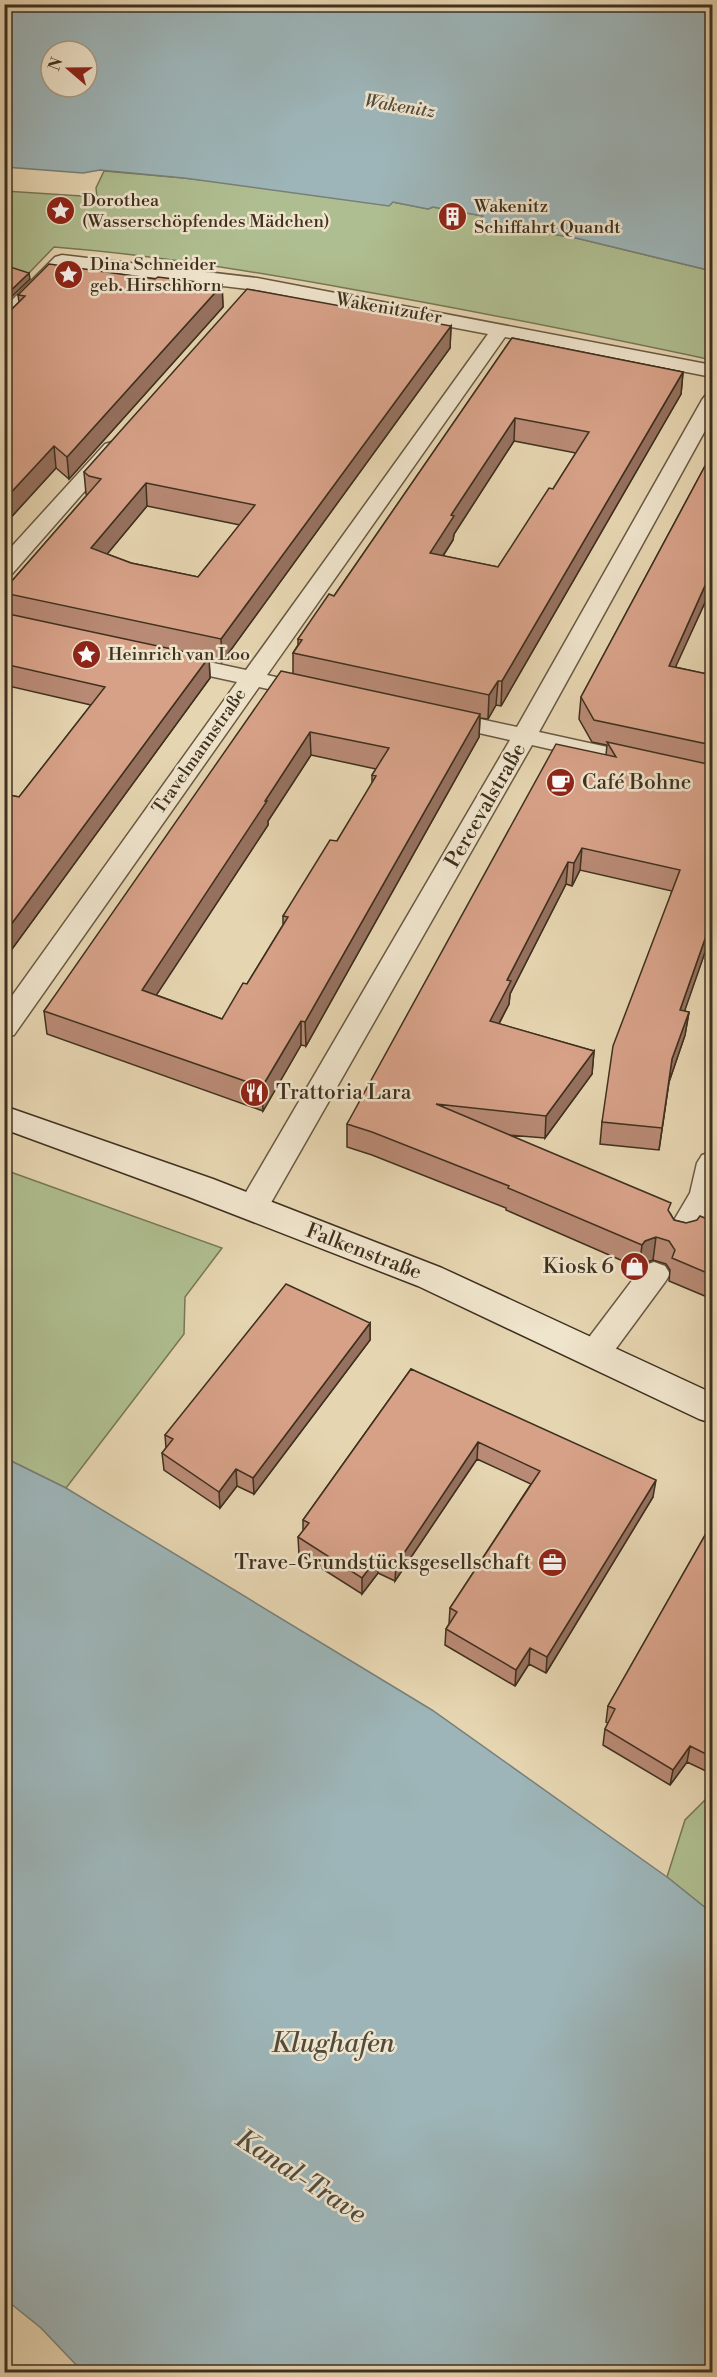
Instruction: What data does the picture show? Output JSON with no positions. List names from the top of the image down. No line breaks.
{"streets":{"main road":["Falkenstraße"],"street":["Wakenitzufer","Travelmannstraße","Percevalstraße"]},"crossings":[["Wakenitzufer","Travelmannstraße"],["Percevalstraße","Falkenstraße"]],"water":["Wakenitz","Klughafen","Kanal-Trave"],"places":{"place":["Dorothea (Wasserschöpfendes Mädchen)","Dina Schneider geb. Hirschhorn","Heinrich van Loo"],"building":["Wakenitz Schiffahrt Quandt"],"cafe":["Café Bohne"],"restaurant":["Trattoria Lara"],"shop":["Kiosk 6"],"office":["Trave-Grundstücksgesellschaft"]},"north":"left"}
